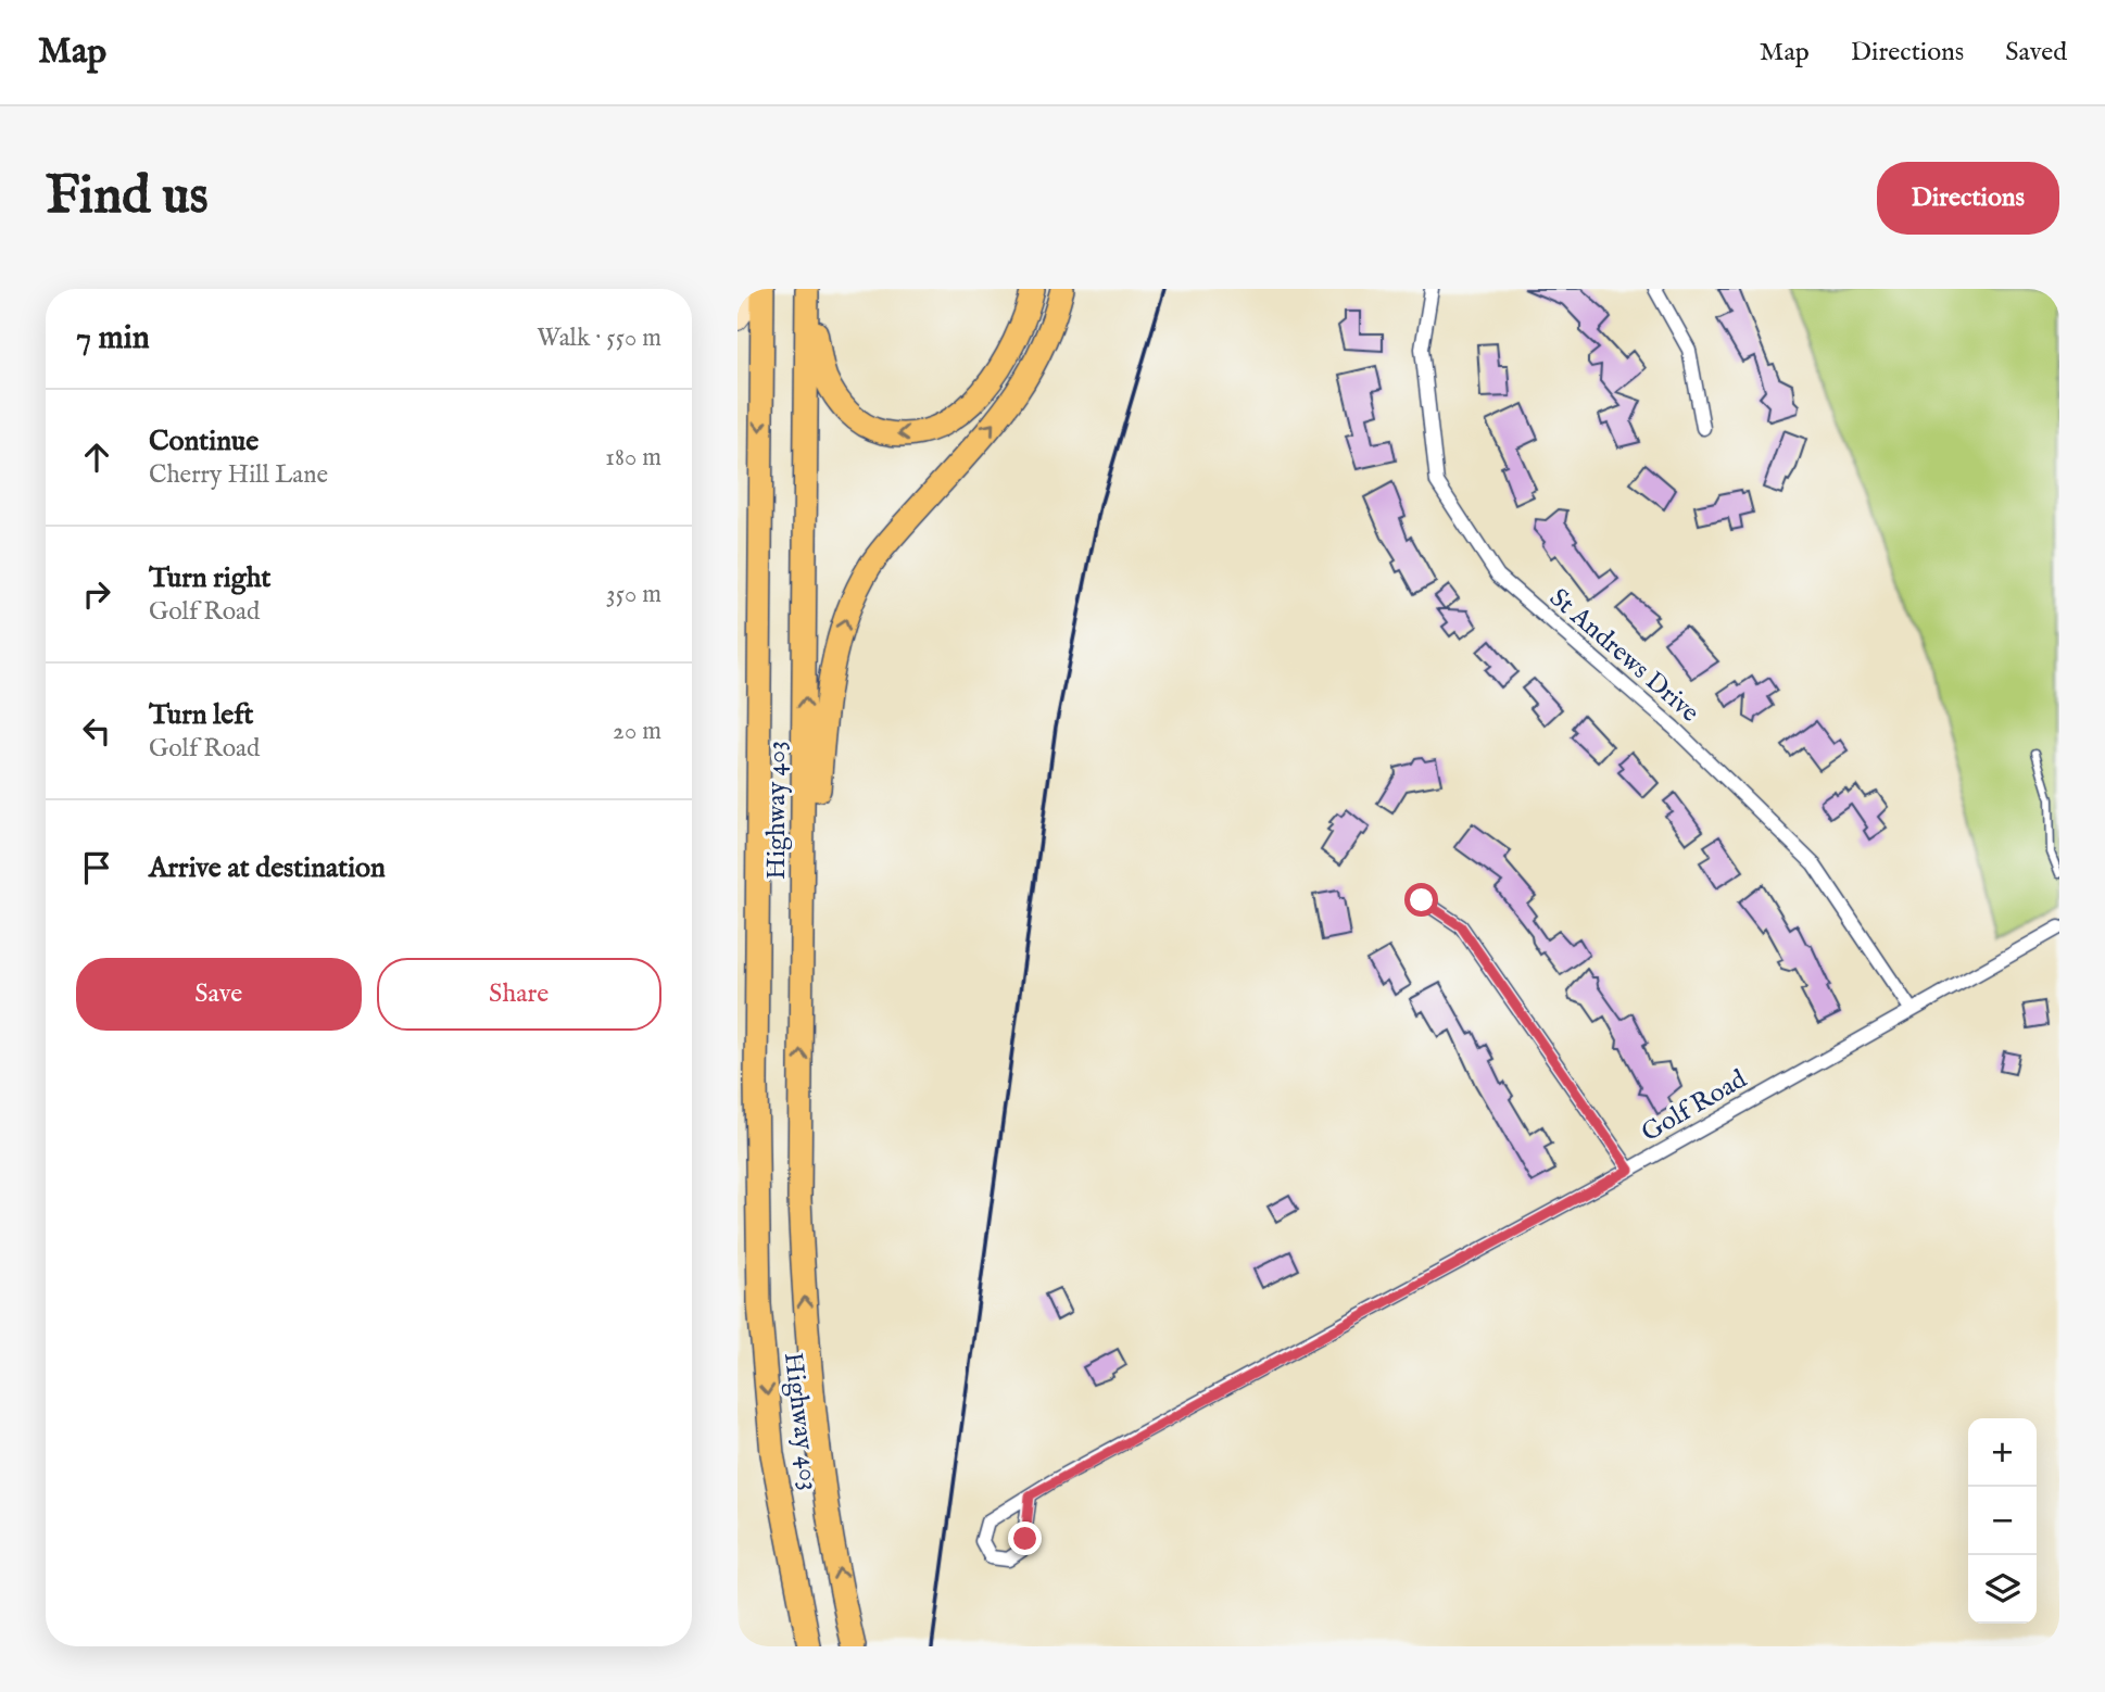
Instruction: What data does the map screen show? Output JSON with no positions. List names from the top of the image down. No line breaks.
{"streets":{"highway":["Highway 403"],"street":["St Andrews Drive","Golf Road"]},"crossings":[["St Andrews Drive","Golf Road"]],"page":{"header":"Map","nav":["Map","Directions","Saved"],"buttons":["Directions",["Save","Share"]],"title":"Find us","heading":["7 min","Walk · 550 m"],"list":[["Continue","Cherry Hill Lane","180 m"],["Turn right","Golf Road","350 m"],["Turn left","Golf Road","20 m"],"Arrive at destination"],"map_buttons":["+","−"]}}
